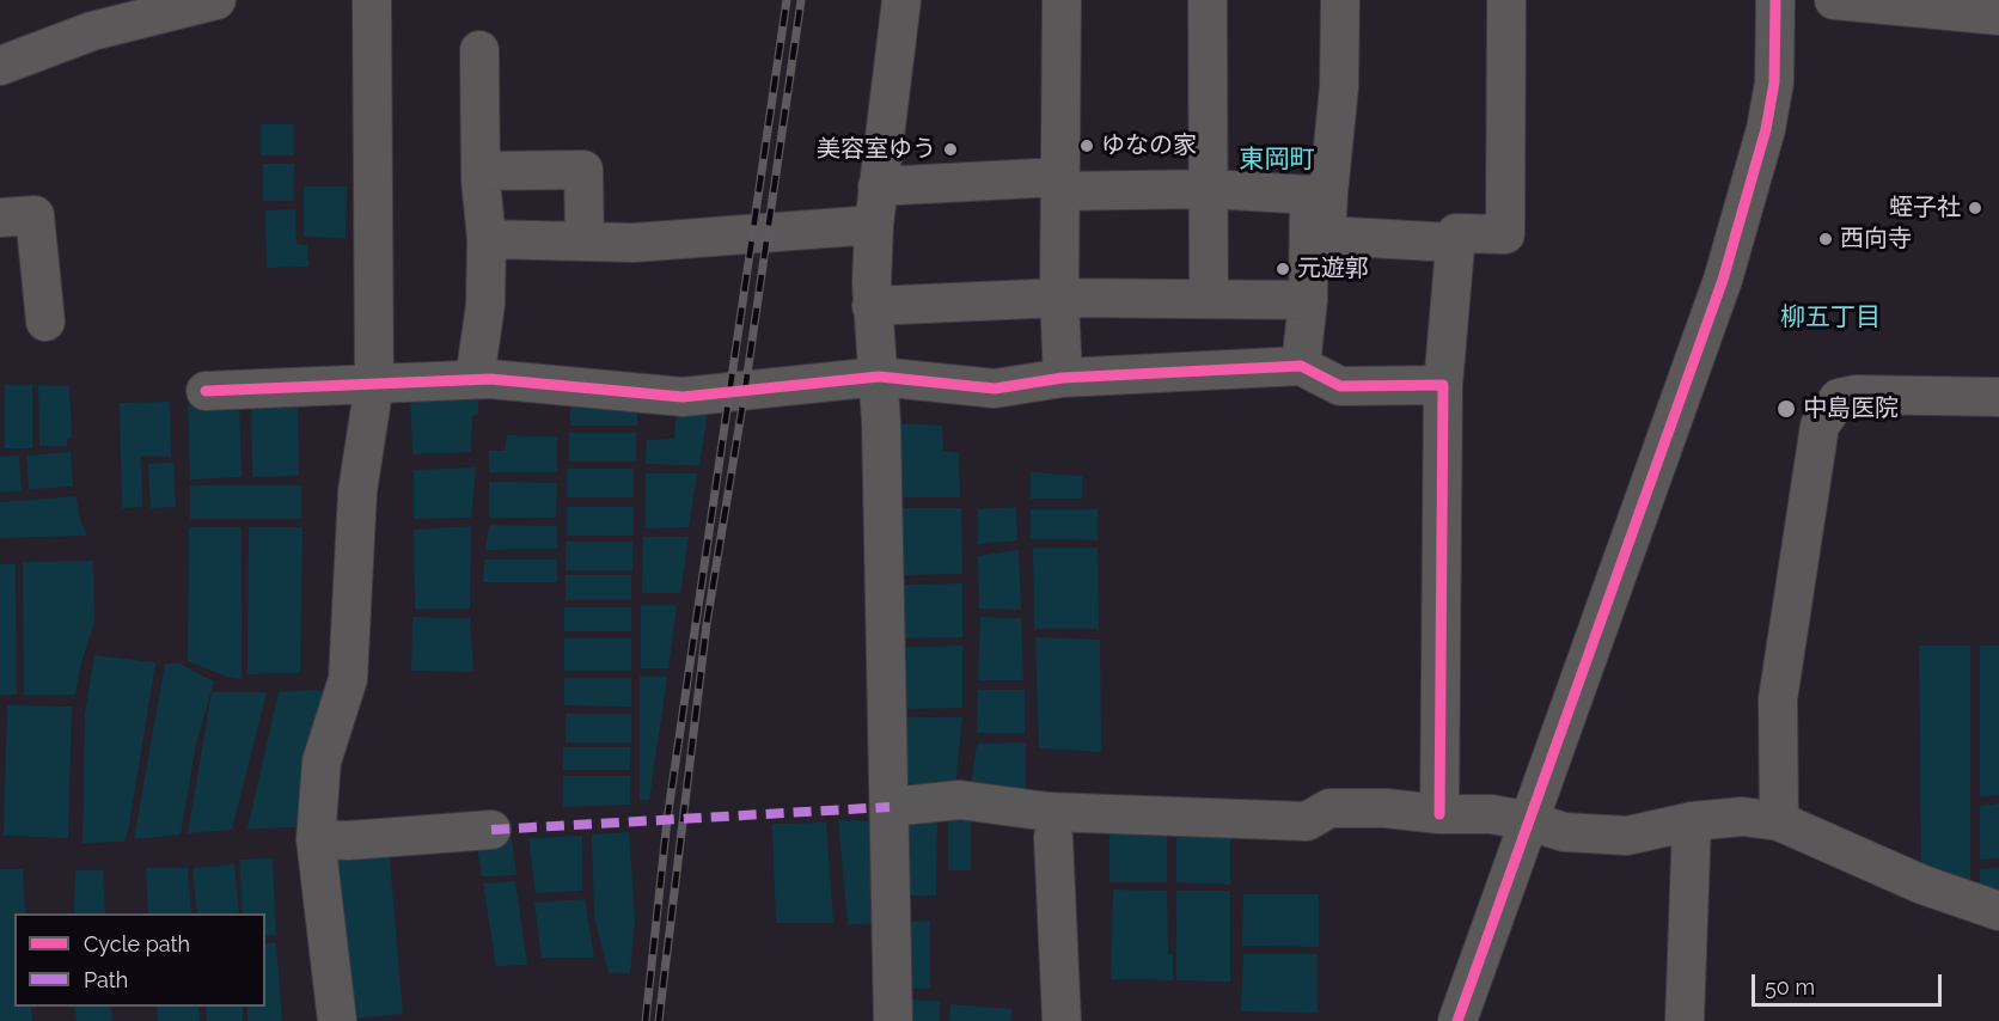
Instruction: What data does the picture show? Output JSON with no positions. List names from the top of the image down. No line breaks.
{"districts":["東岡町","柳五丁目"],"places":["ゆなの家","美容室ゆう","蛭子社","西向寺","元遊郭","中島医院"],"legend":["Cycle path","Path"],"scale_bar":"50 m"}
